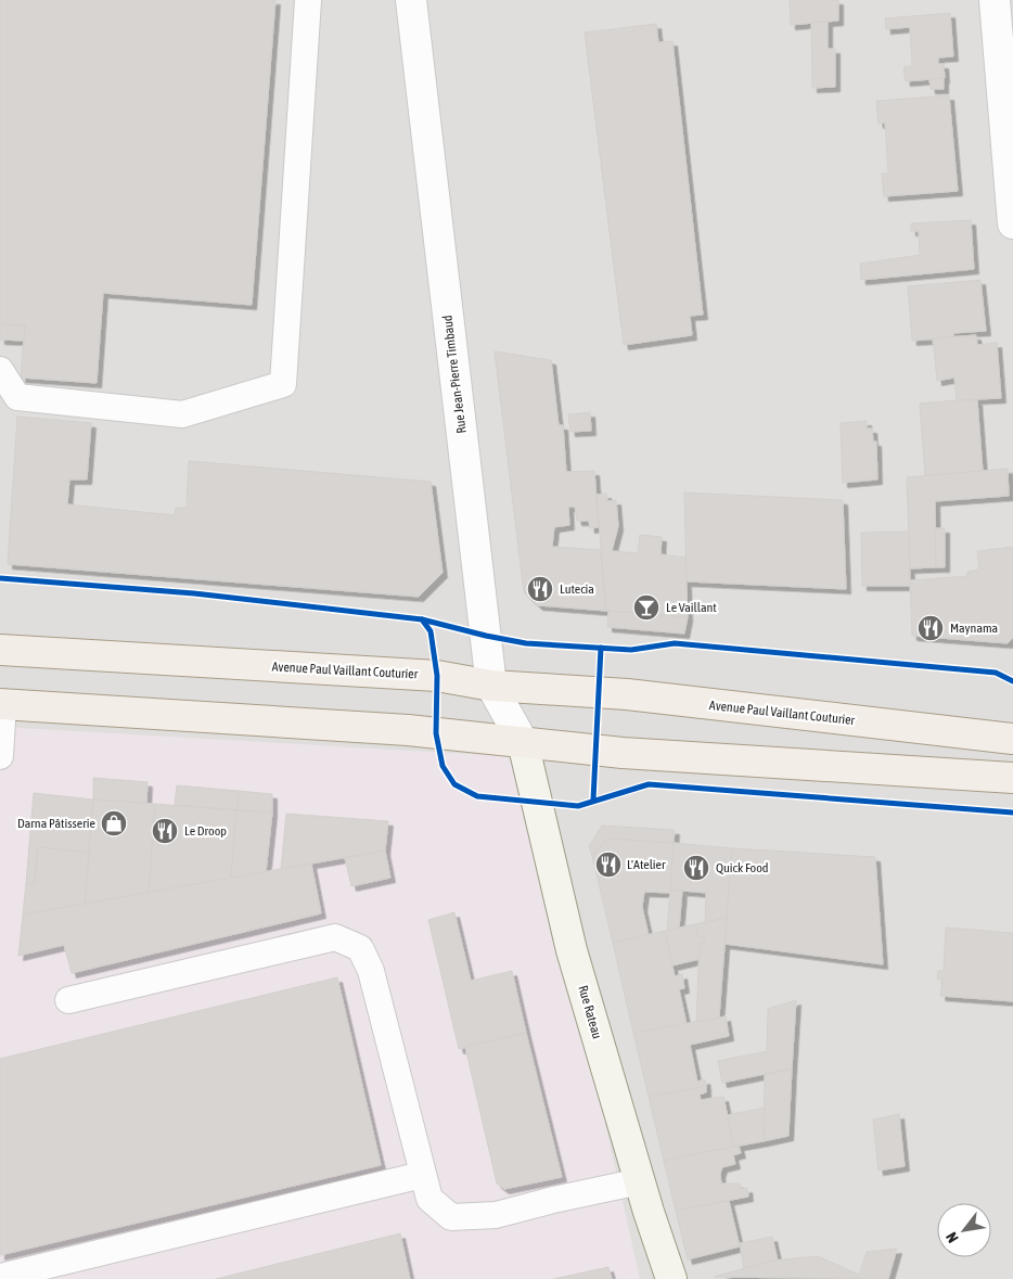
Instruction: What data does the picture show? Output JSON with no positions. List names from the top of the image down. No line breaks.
{"streets":{"main road":["Avenue Paul Vaillant Couturier"],"street":["Rue Jean-Pierre Timbaud","Rue Rateau"]},"crossings":[["Rue Jean-Pierre Timbaud","Avenue Paul Vaillant Couturier"],["Rue Jean-Pierre Timbaud","Rue Rateau"]],"places":{"restaurant":["Lutecia","Maynama","Le Droop","L'Atelier","Quick Food"],"bar":["Le Vaillant"],"shop":["Darna Pâtisserie"]},"north":"bottom left"}
